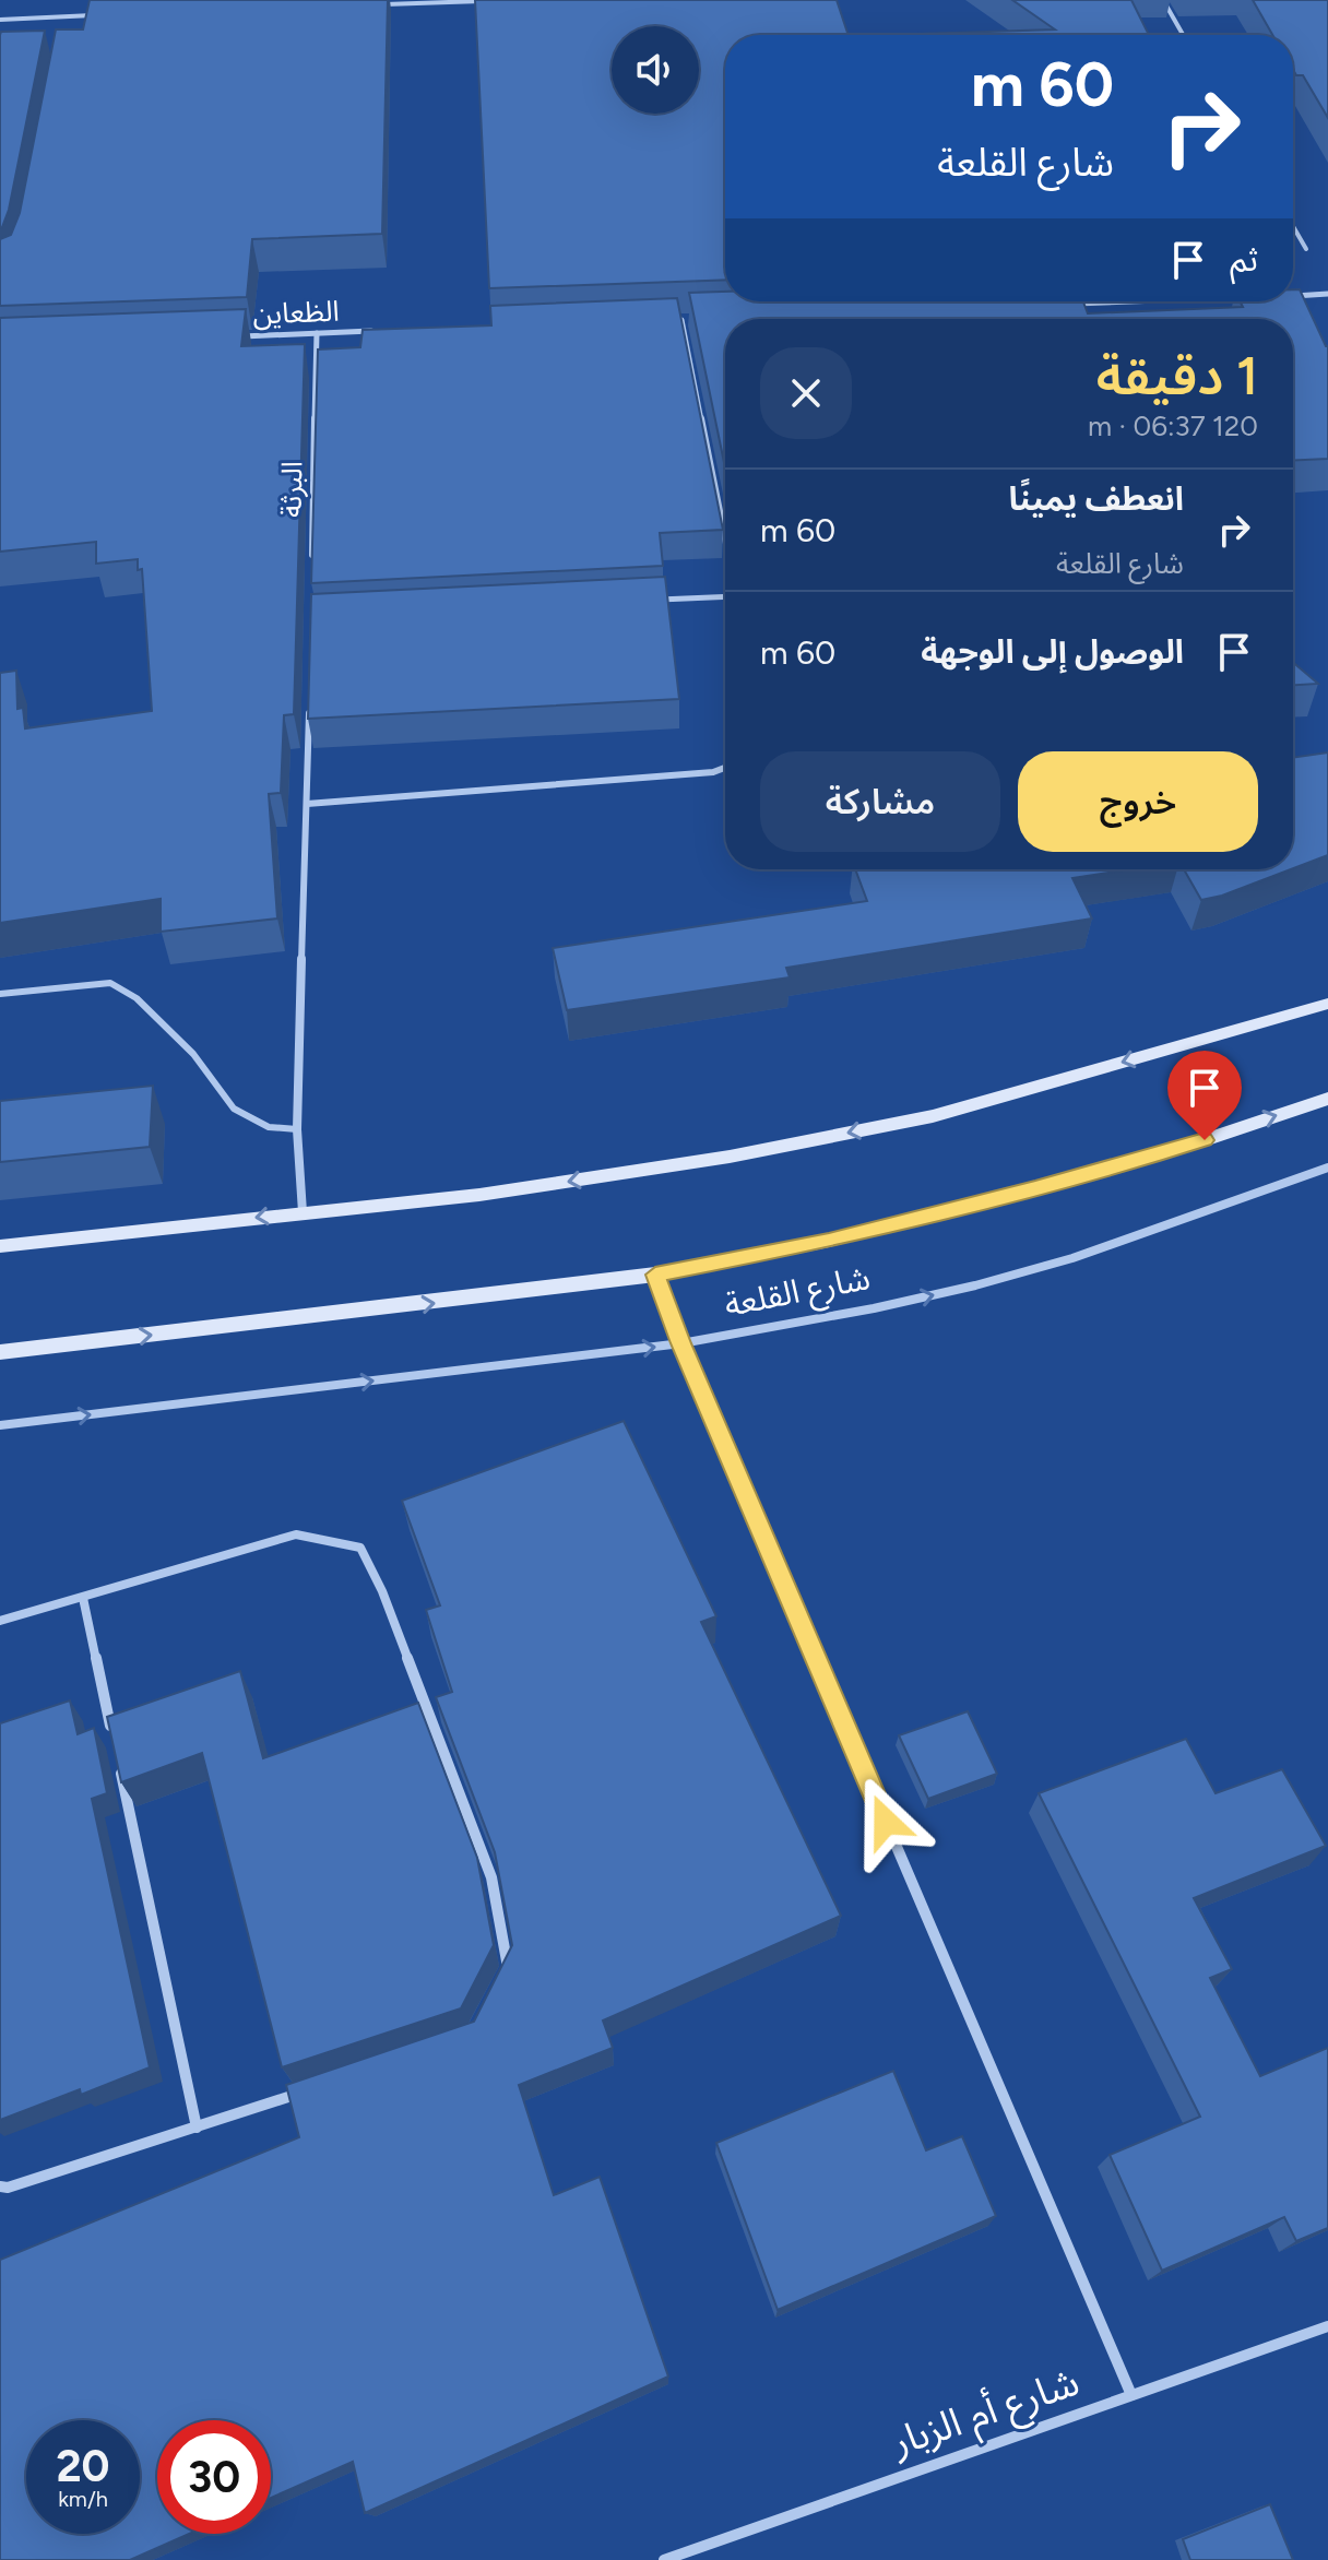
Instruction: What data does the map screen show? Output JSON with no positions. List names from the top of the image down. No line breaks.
{"streets":{"main road":["شارع القلعة"],"street":["الظعاين","البرثة","شارع أم الزبار"]},"crossings":[["الظعاين","البرثة"]],"page":{"turn":["60 m","شارع القلعة"],"then":"ثم","heading":["1 دقيقة","120 m · 06:37"],"list":[{"name":"انعطف يمينًا","note":"شارع القلعة","value":"60 m"},{"name":"الوصول إلى الوجهة","value":"60 m"}],"buttons":["خروج","مشاركة"],"speed":"20 km/h","limit":"30"}}
